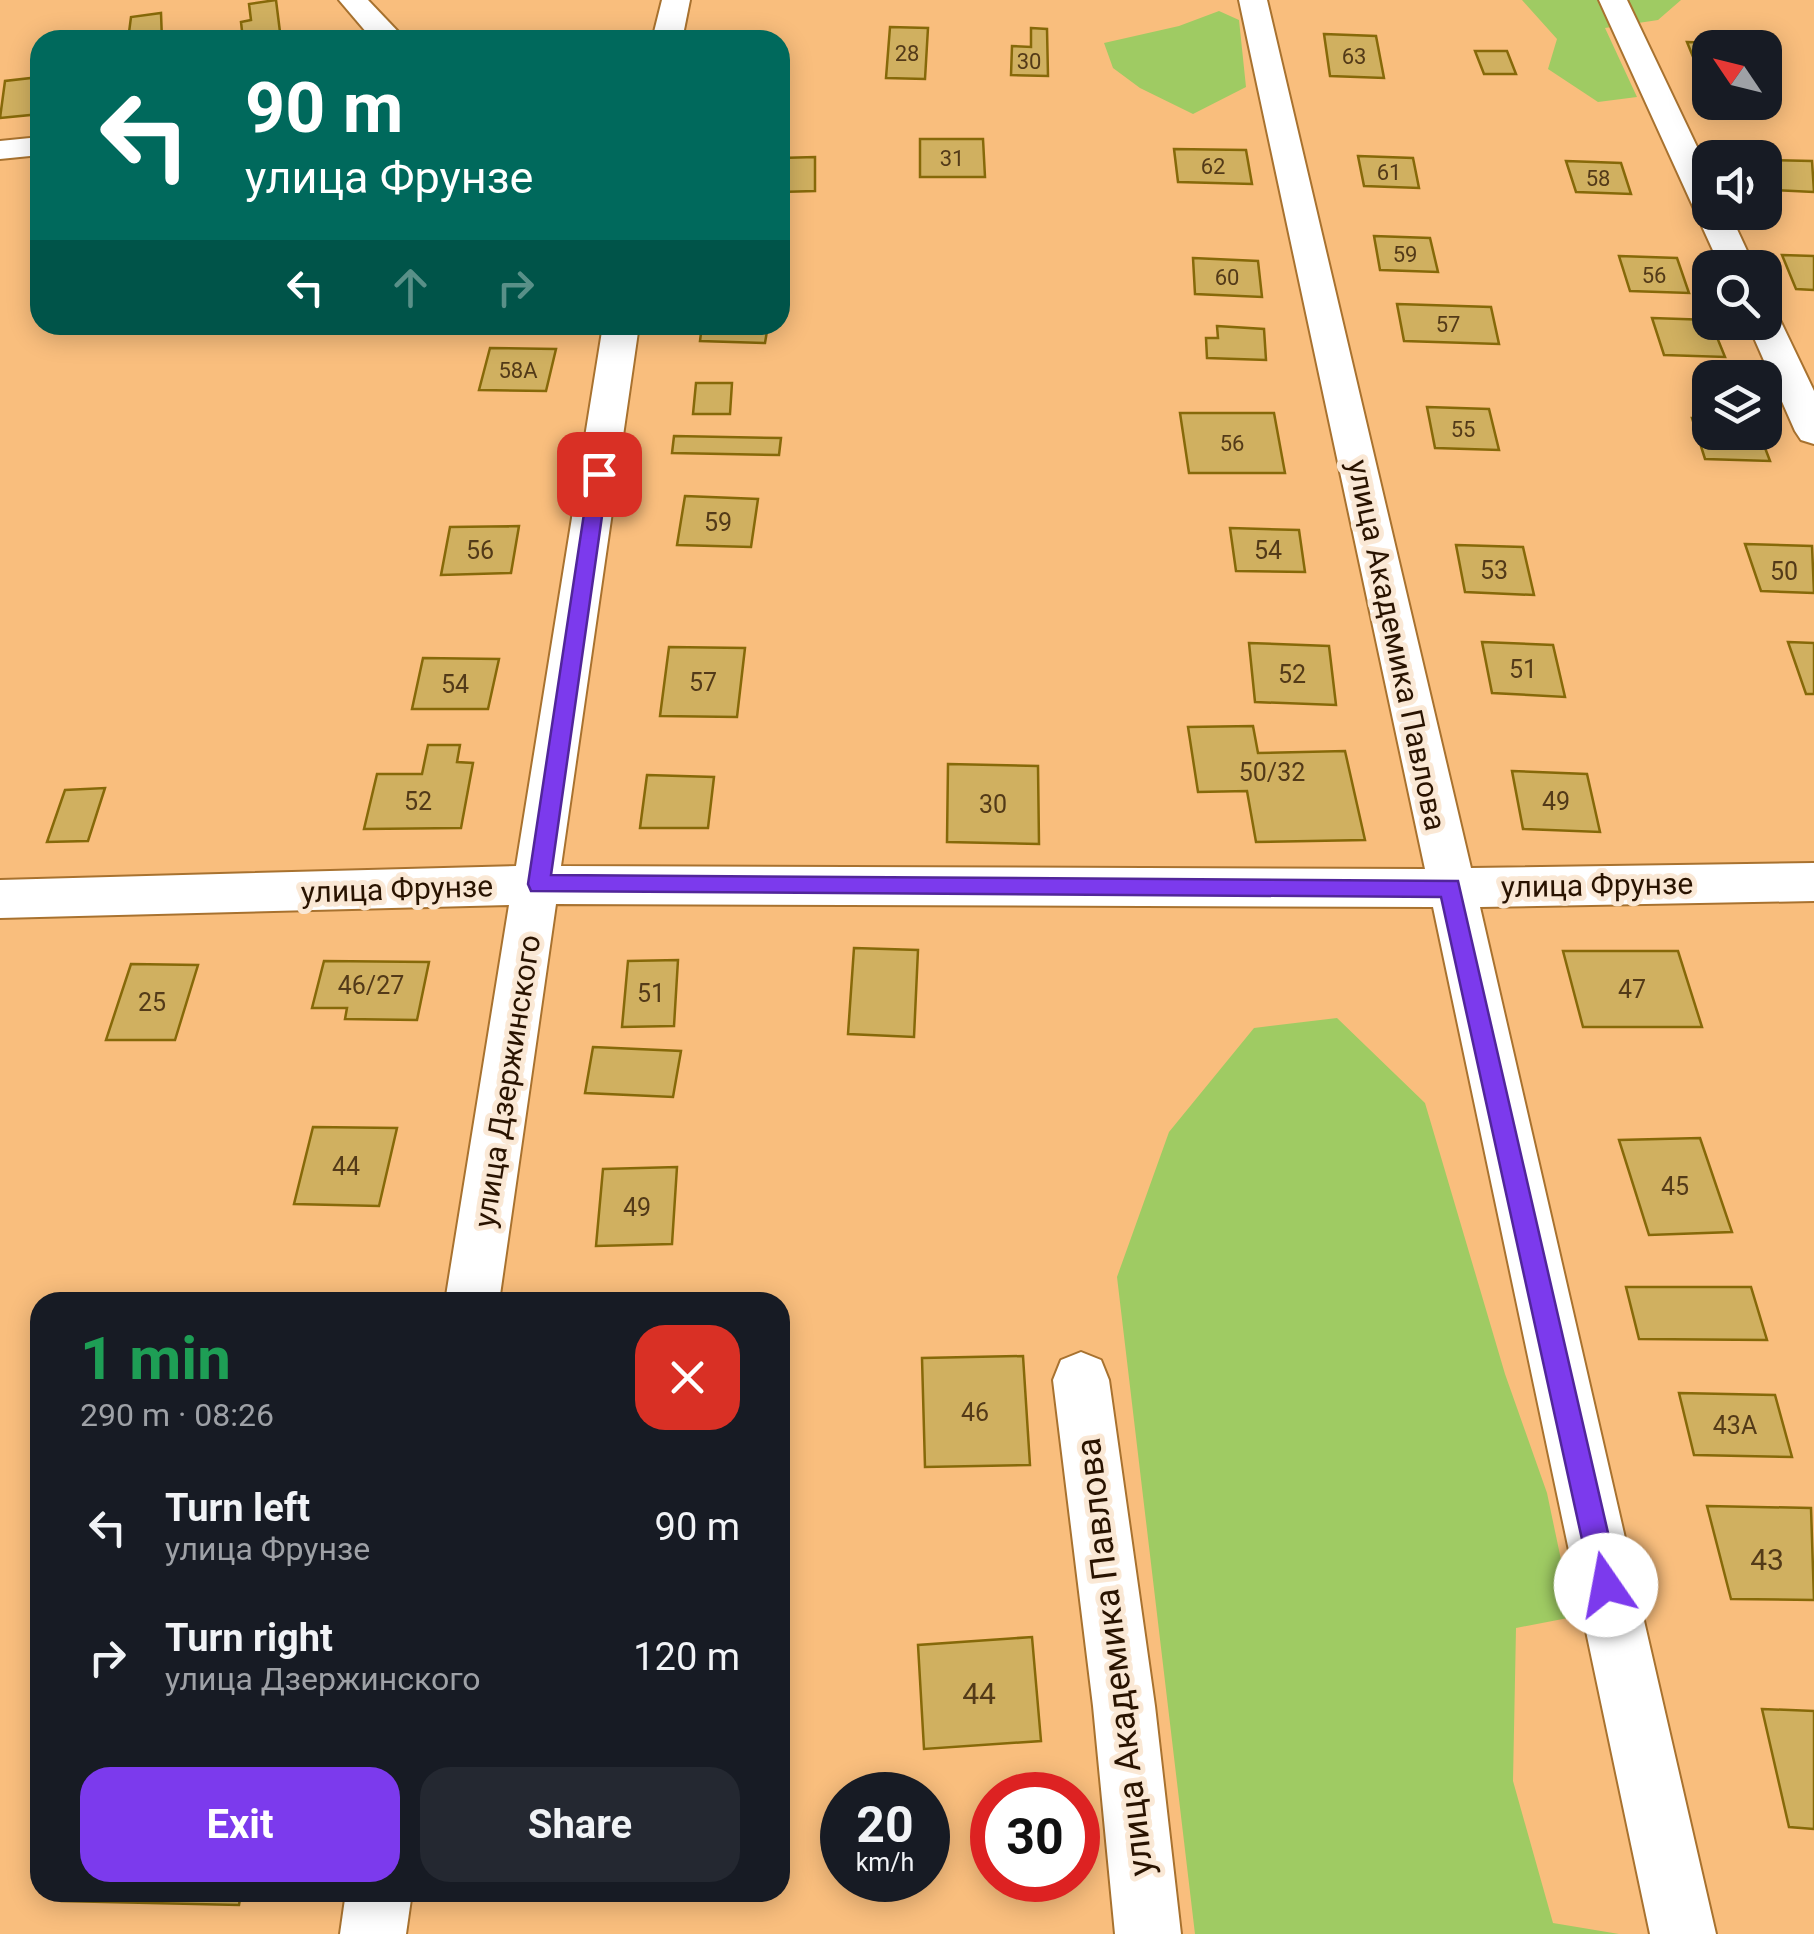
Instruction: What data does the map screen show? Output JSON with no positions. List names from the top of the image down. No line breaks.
{"streets":{"street":["улица Академика Павлова","улица Фрунзе","улица Дзержинского"]},"crossings":[["улица Академика Павлова","улица Фрунзе"],["улица Фрунзе","улица Дзержинского"]],"house_numbers":["28","63","30","31","62","61","58","59","56","60","57","58А","55","56","59","56","54","53","50","51","52","57","54","50/32","52","49","30","46/27","47","51","25","44","45","49","46","43А","43","44"],"north":"top left","page":{"turn":["90 m","улица Фрунзе"],"heading":["1 min","290 m · 08:26"],"list":[{"name":"Turn left","note":"улица Фрунзе","value":"90 m"},{"name":"Turn right","note":"улица Дзержинского","value":"120 m"}],"buttons":["Exit","Share"],"speed":"20 km/h","limit":"30"}}
